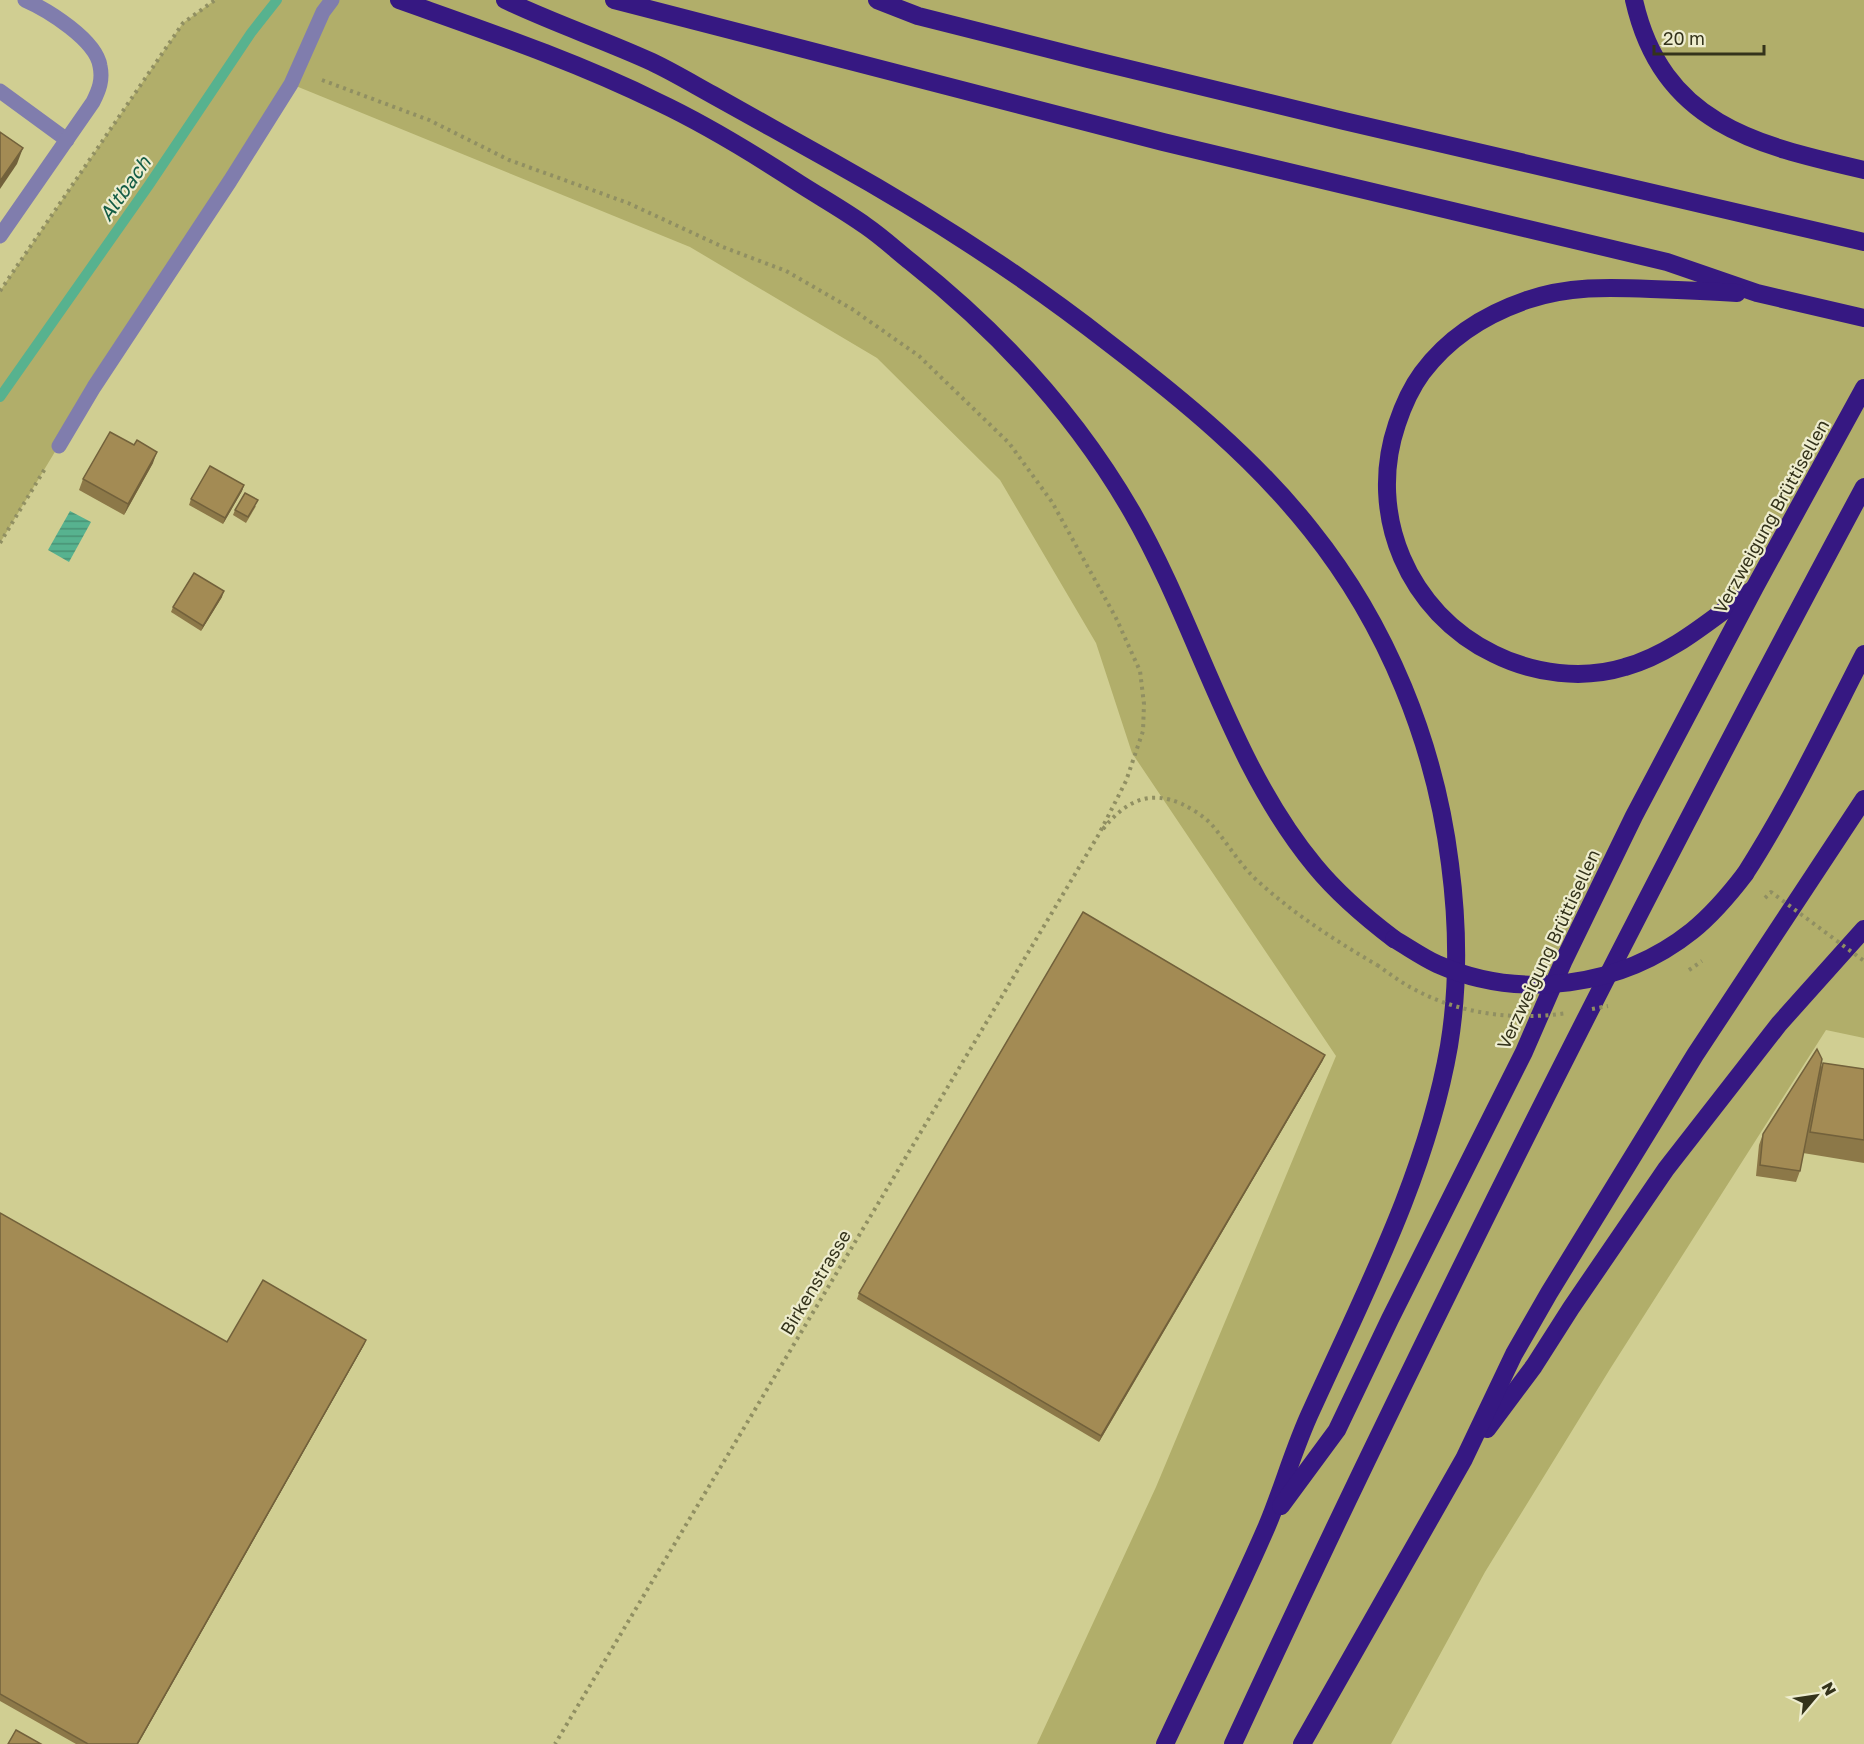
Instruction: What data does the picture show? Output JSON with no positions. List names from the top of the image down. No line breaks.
{"streets":{"highway":["Verzweigung Brüttisellen"],"path":["Birkenstrasse"]},"water":["Altbach"],"scale_bar":"20 m","north":"top right"}
